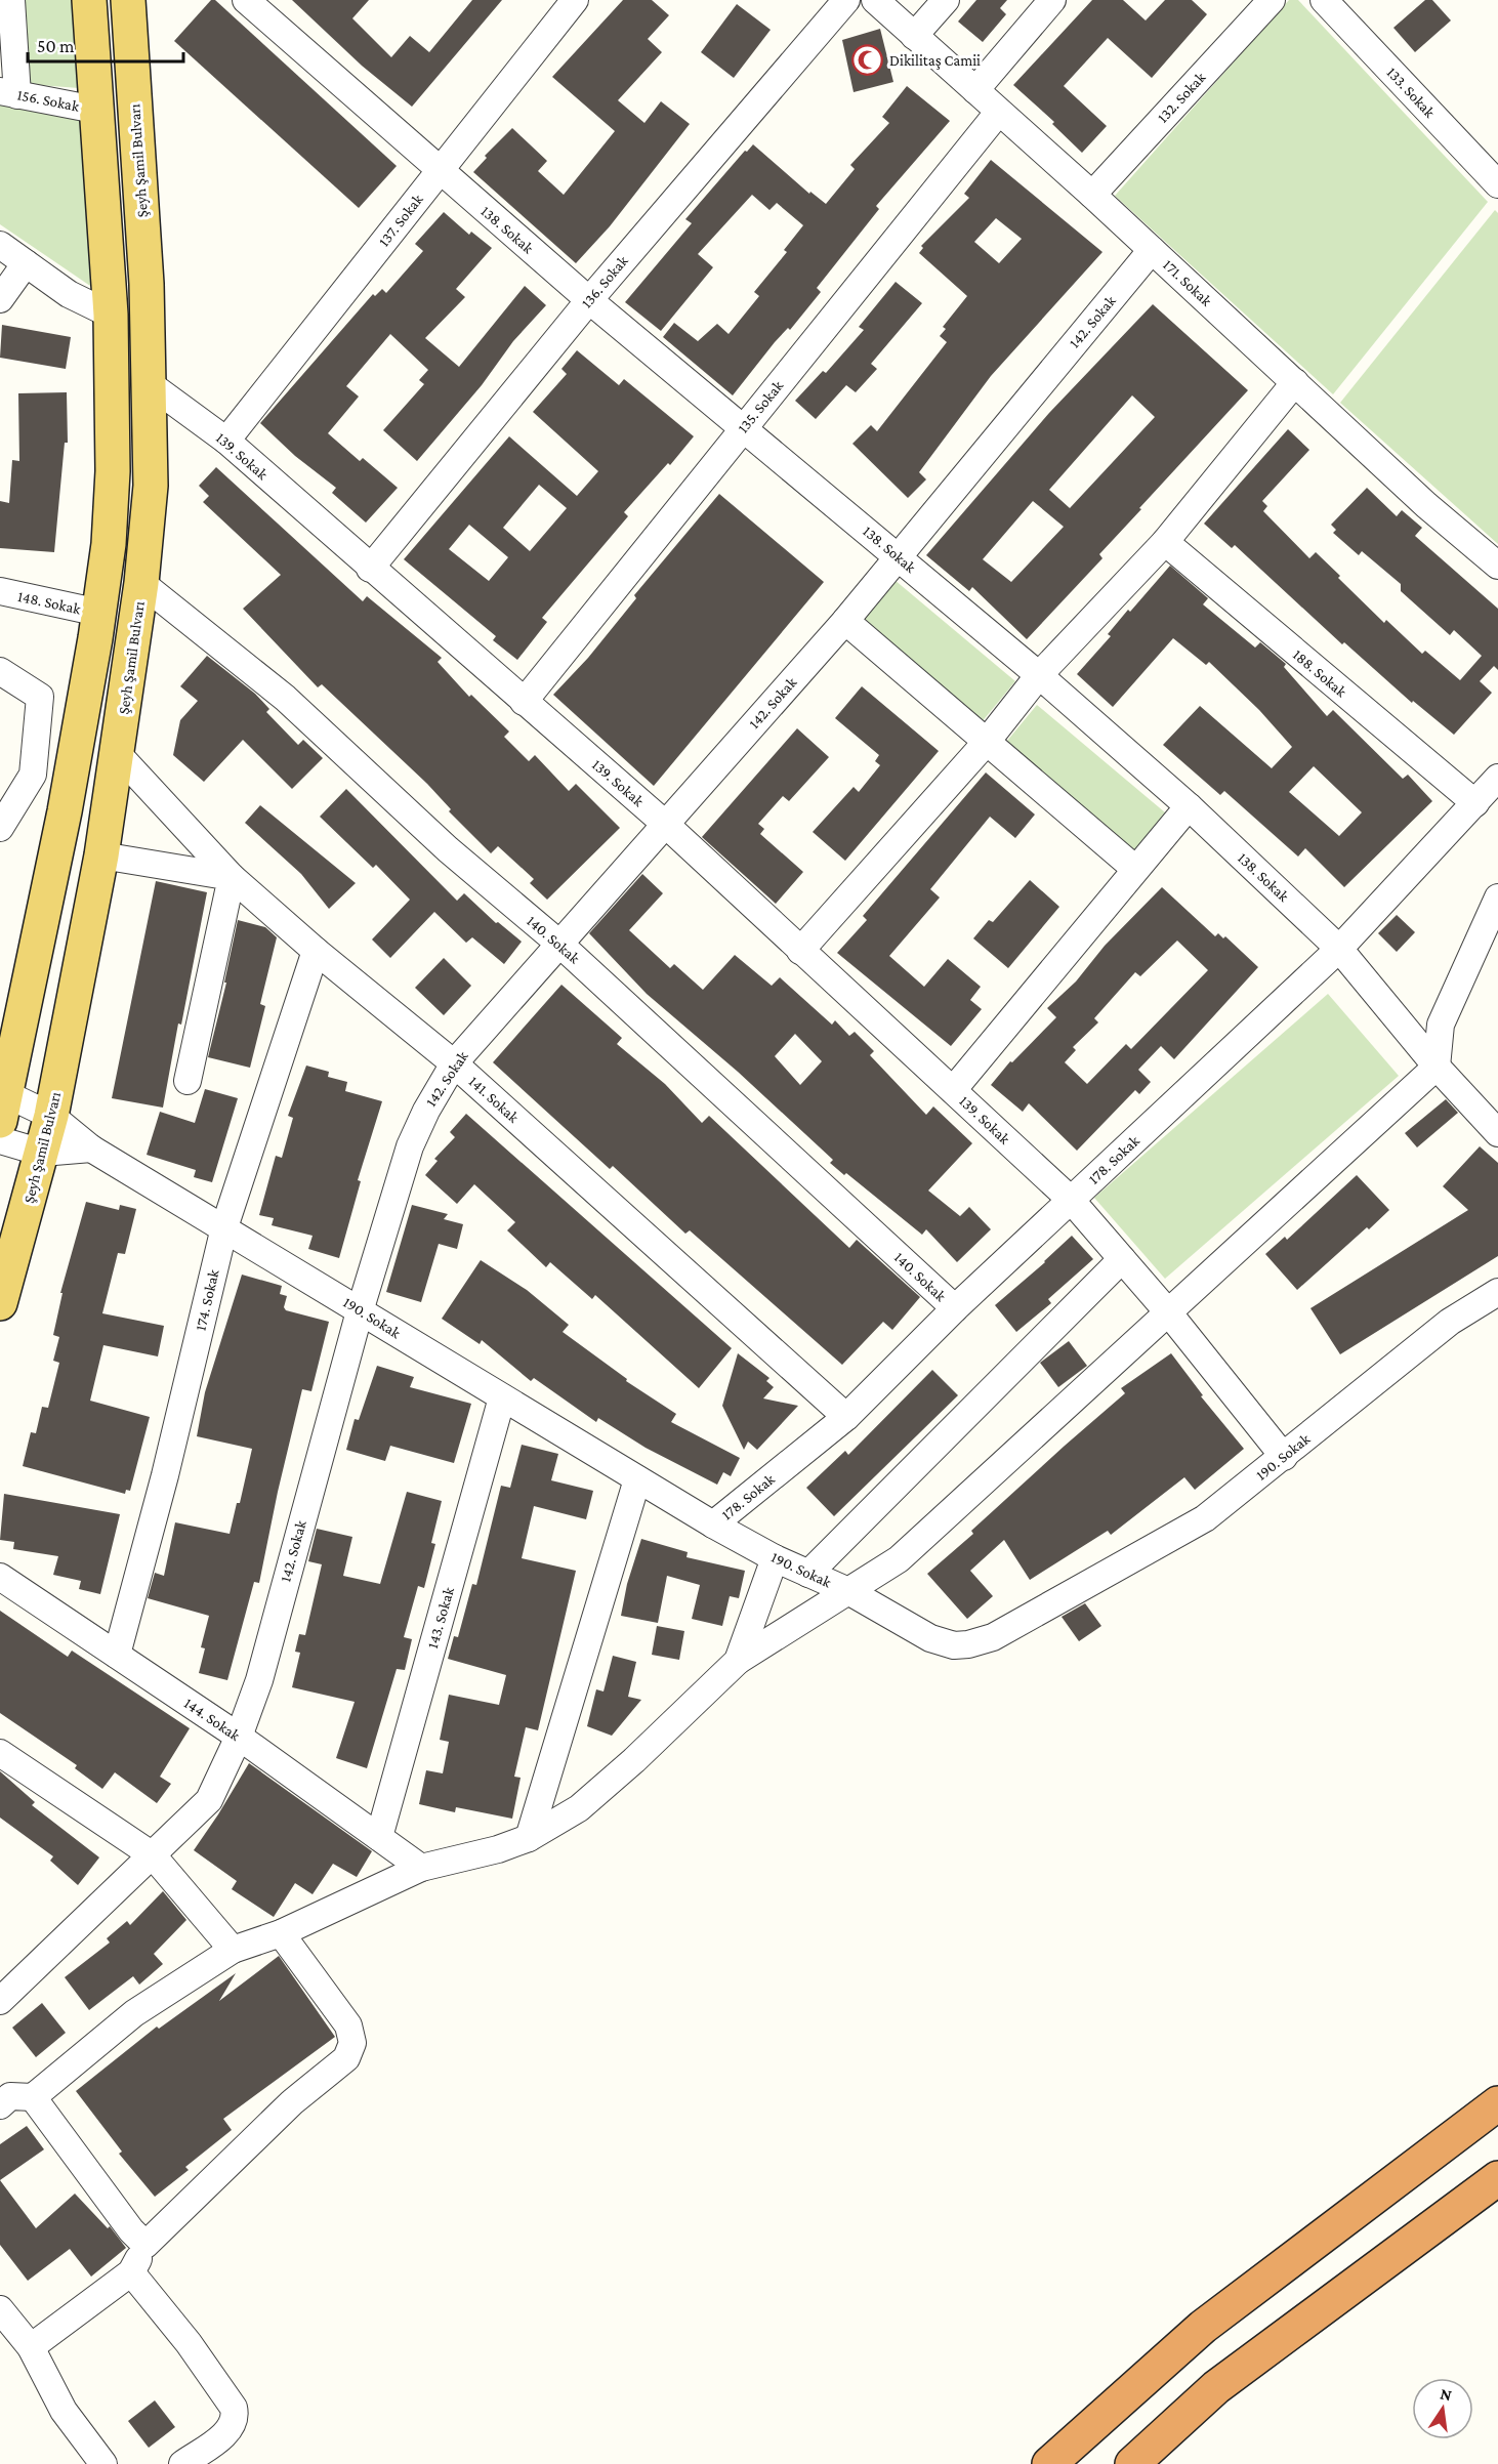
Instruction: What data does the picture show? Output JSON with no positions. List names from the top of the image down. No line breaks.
{"streets":{"main road":["Şeyh Şamil Bulvarı"],"street":["133. Sokak","132. Sokak","156. Sokak","137. Sokak","138. Sokak","136. Sokak","171. Sokak","142. Sokak","135. Sokak","139. Sokak","148. Sokak","188. Sokak","140. Sokak","141. Sokak","178. Sokak","174. Sokak","190. Sokak","143. Sokak","144. Sokak"]},"crossings":[["132. Sokak","171. Sokak"],["Şeyh Şamil Bulvarı","139. Sokak"],["Şeyh Şamil Bulvarı","140. Sokak"],["Şeyh Şamil Bulvarı","141. Sokak"],["Şeyh Şamil Bulvarı","190. Sokak"],["137. Sokak","138. Sokak"],["137. Sokak","139. Sokak"],["138. Sokak","136. Sokak"],["138. Sokak","142. Sokak"],["138. Sokak","135. Sokak"],["138. Sokak","178. Sokak"],["136. Sokak","139. Sokak"],["171. Sokak","142. Sokak"],["171. Sokak","135. Sokak"],["142. Sokak","139. Sokak"],["142. Sokak","140. Sokak"],["142. Sokak","141. Sokak"],["142. Sokak","190. Sokak"],["142. Sokak","144. Sokak"],["135. Sokak","139. Sokak"],["139. Sokak","178. Sokak"],["139. Sokak","190. Sokak"],["188. Sokak","178. Sokak"],["140. Sokak","178. Sokak"],["141. Sokak","178. Sokak"],["141. Sokak","174. Sokak"],["178. Sokak","190. Sokak"],["174. Sokak","190. Sokak"],["174. Sokak","144. Sokak"],["190. Sokak","143. Sokak"],["143. Sokak","144. Sokak"]],"places":{"mosque":["Dikilitaş Camii"]},"scale_bar":"50 m","north":"top"}
